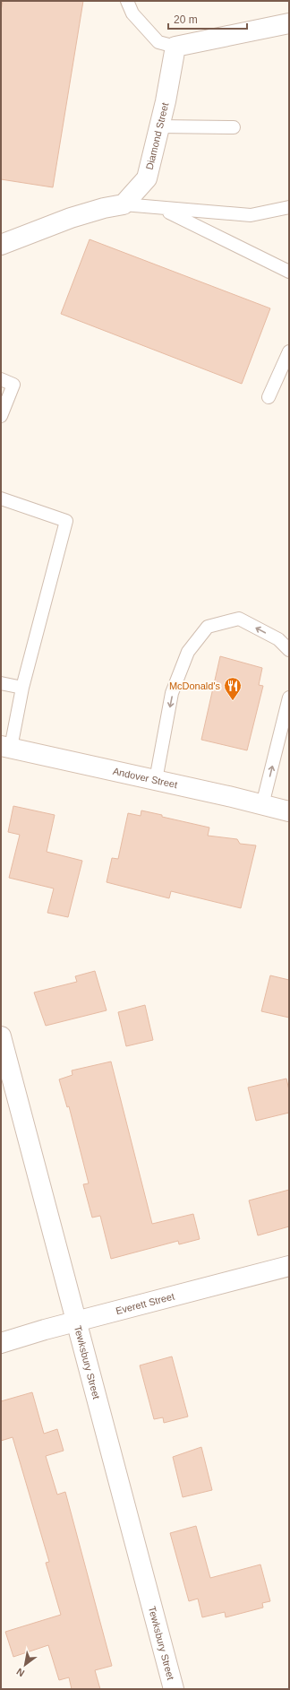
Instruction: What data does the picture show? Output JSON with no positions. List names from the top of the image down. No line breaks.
{"streets":{"street":["Diamond Street","Andover Street","Everett Street","Tewksbury Street"]},"crossings":[["Everett Street","Tewksbury Street"]],"places":{"restaurant":["McDonald's"]},"scale_bar":"20 m","north":"bottom left"}
